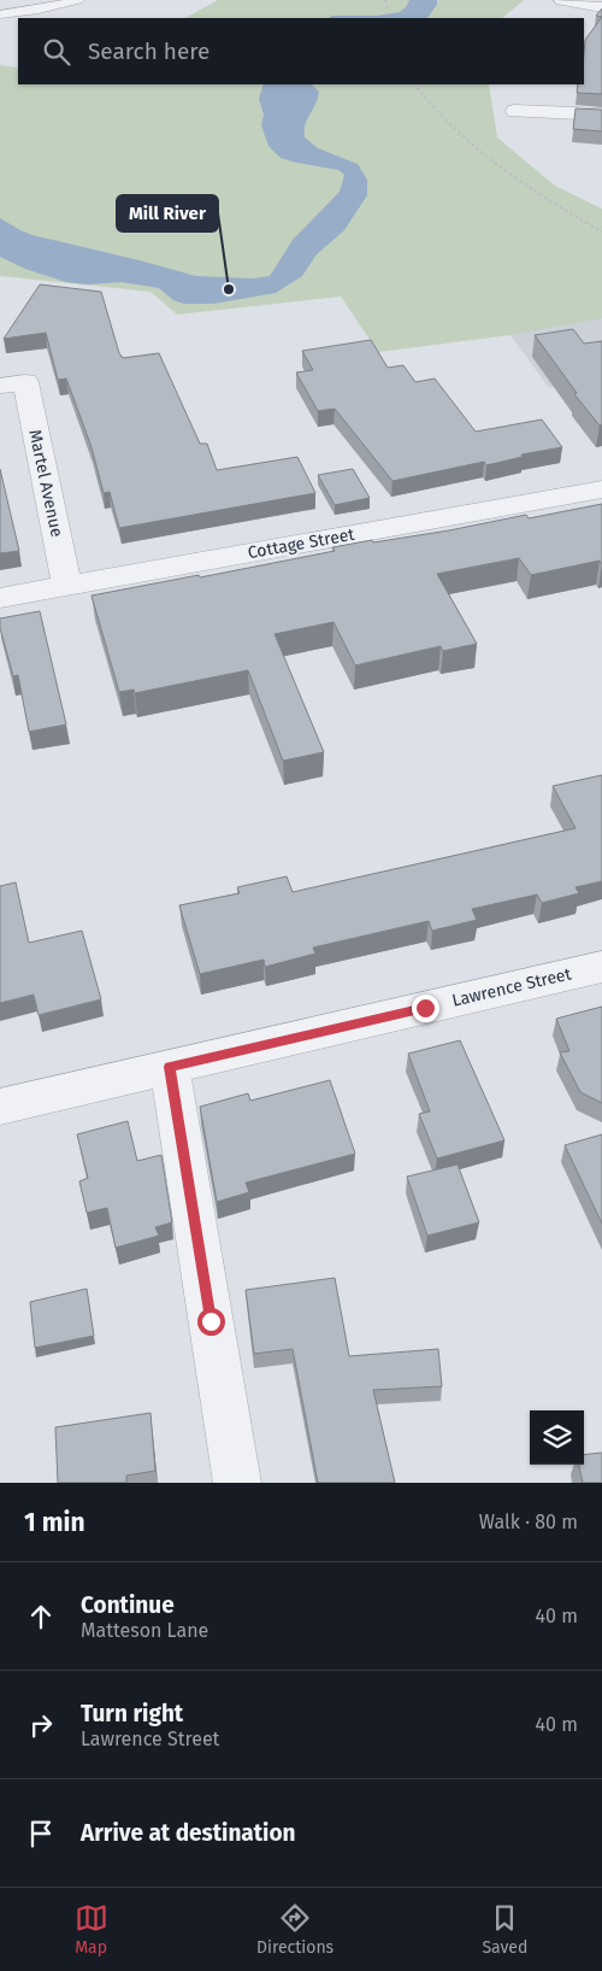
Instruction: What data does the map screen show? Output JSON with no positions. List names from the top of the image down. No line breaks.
{"streets":{"street":["Martel Avenue","Cottage Street","Lawrence Street"]},"crossings":[["Martel Avenue","Cottage Street"]],"places":["Mill River"],"page":{"search":"Search here","heading":["1 min","Walk · 80 m"],"list":[["Continue","Matteson Lane","40 m"],["Turn right","Lawrence Street","40 m"],"Arrive at destination"],"nav":["Map","Directions","Saved"]}}
